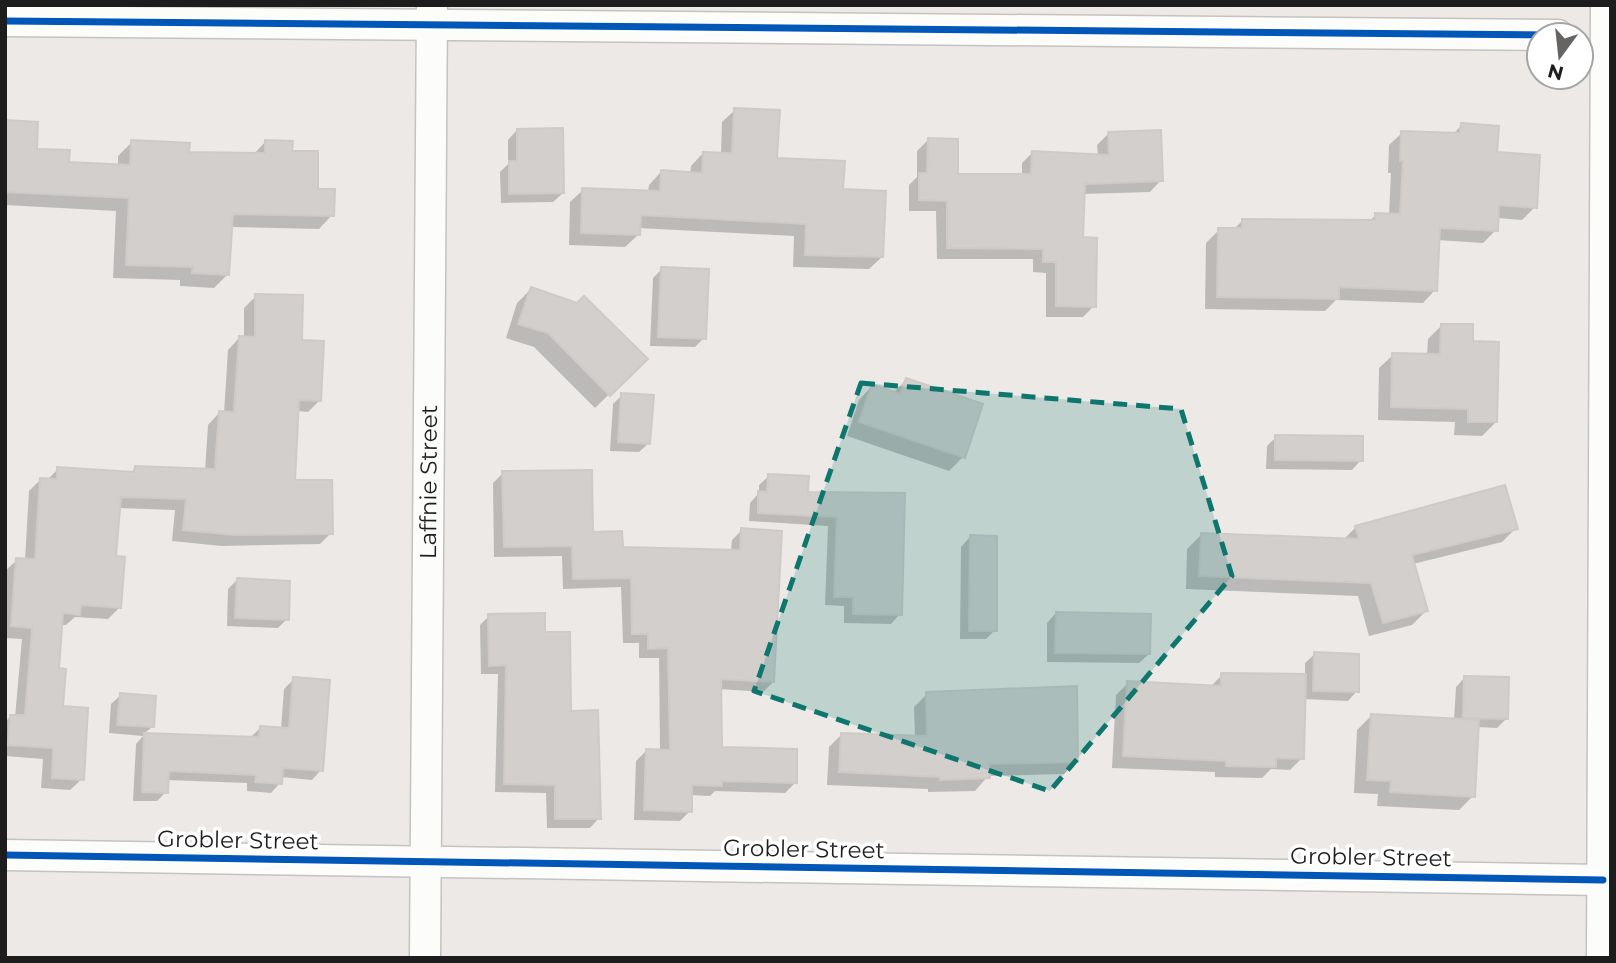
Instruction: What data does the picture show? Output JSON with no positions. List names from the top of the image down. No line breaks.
{"streets":{"street":["Laffnie Street","Grobler Street"]},"crossings":[["Laffnie Street","Grobler Street"]],"north":"bottom"}
